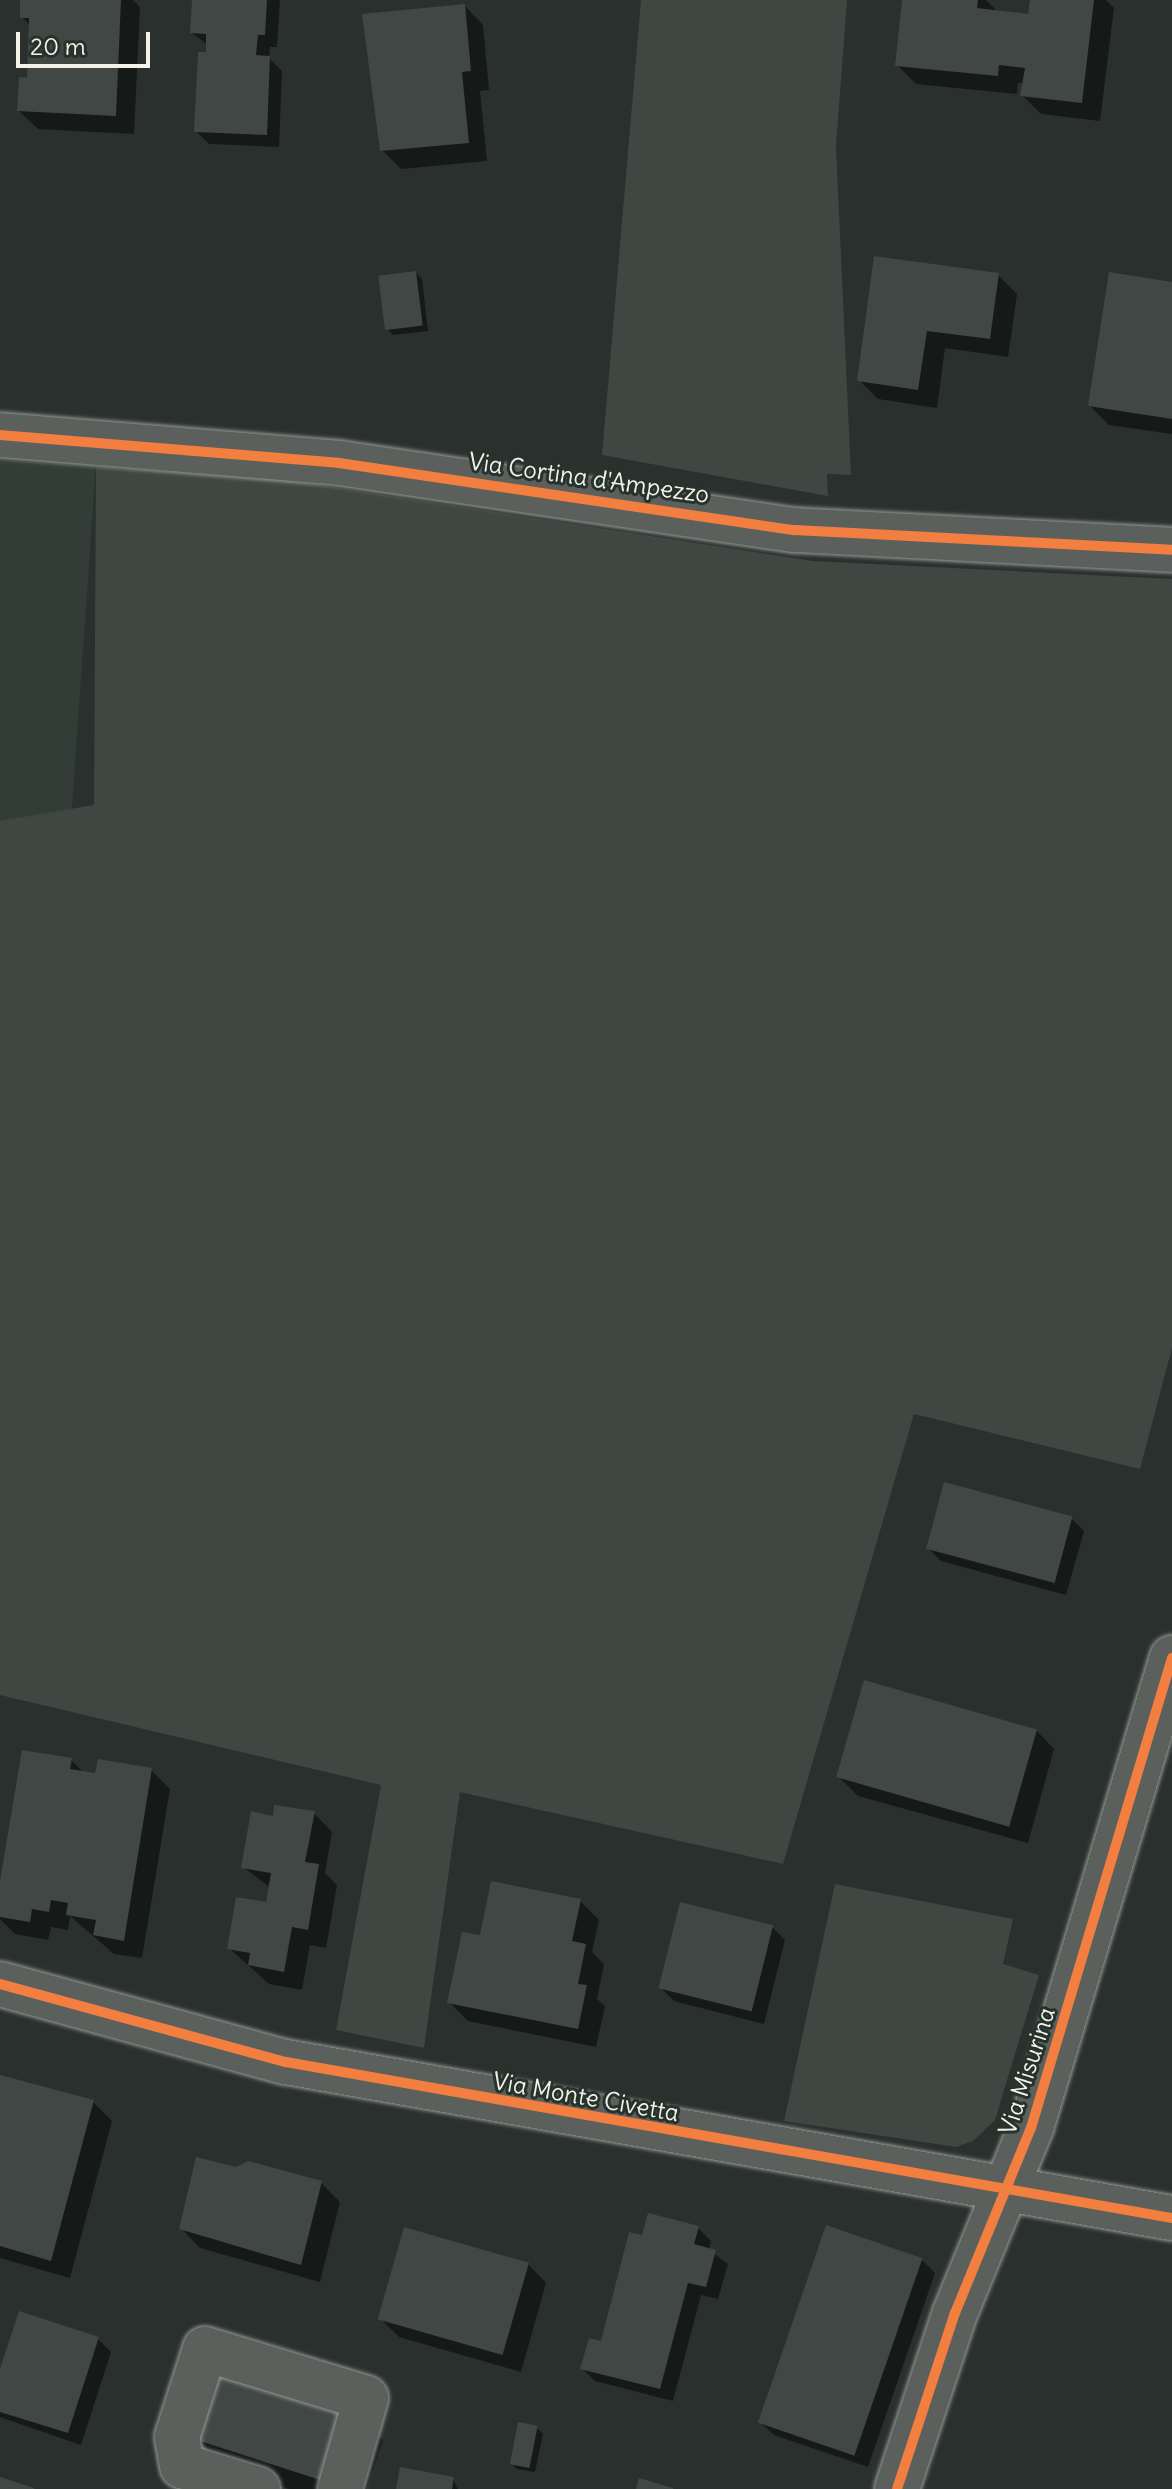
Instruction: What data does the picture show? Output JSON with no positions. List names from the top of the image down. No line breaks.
{"streets":{"street":["Via Cortina d'Ampezzo","Via Misurina","Via Monte Civetta"]},"crossings":[["Via Misurina","Via Monte Civetta"]],"scale_bar":"20 m"}
